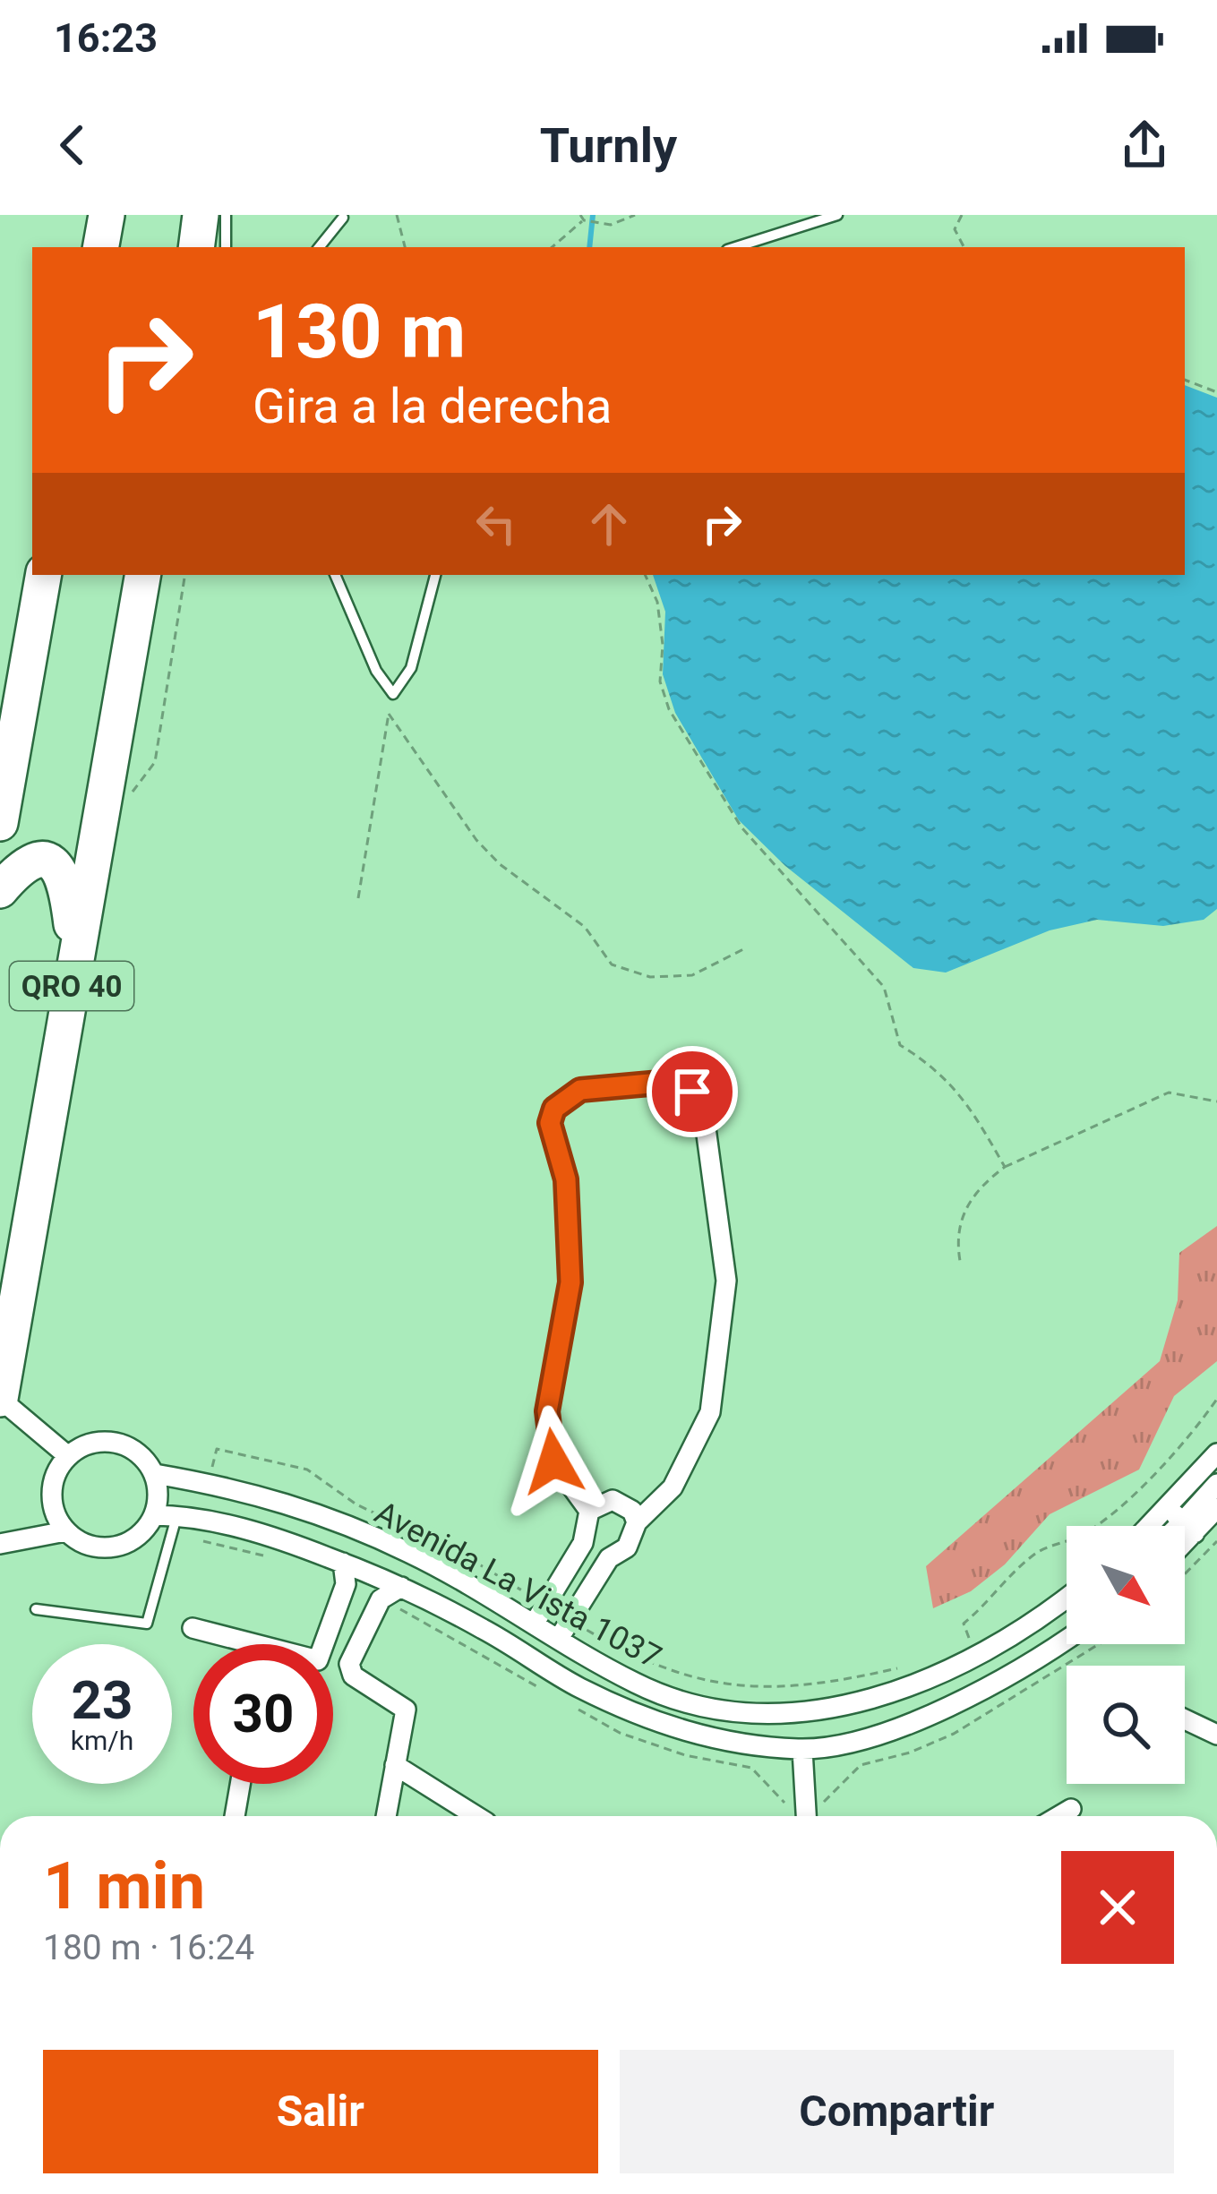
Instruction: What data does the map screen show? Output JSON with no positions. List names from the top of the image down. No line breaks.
{"streets":{"highway":["QRO 40"],"street":["Avenida La Vista 1037"]},"north":"bottom right","page":{"status":"16:23","header":"Turnly","turn":["130 m","Gira a la derecha"],"speed":"23 km/h","limit":"30","heading":["1 min","180 m · 16:24"],"buttons":["Salir","Compartir"]}}
